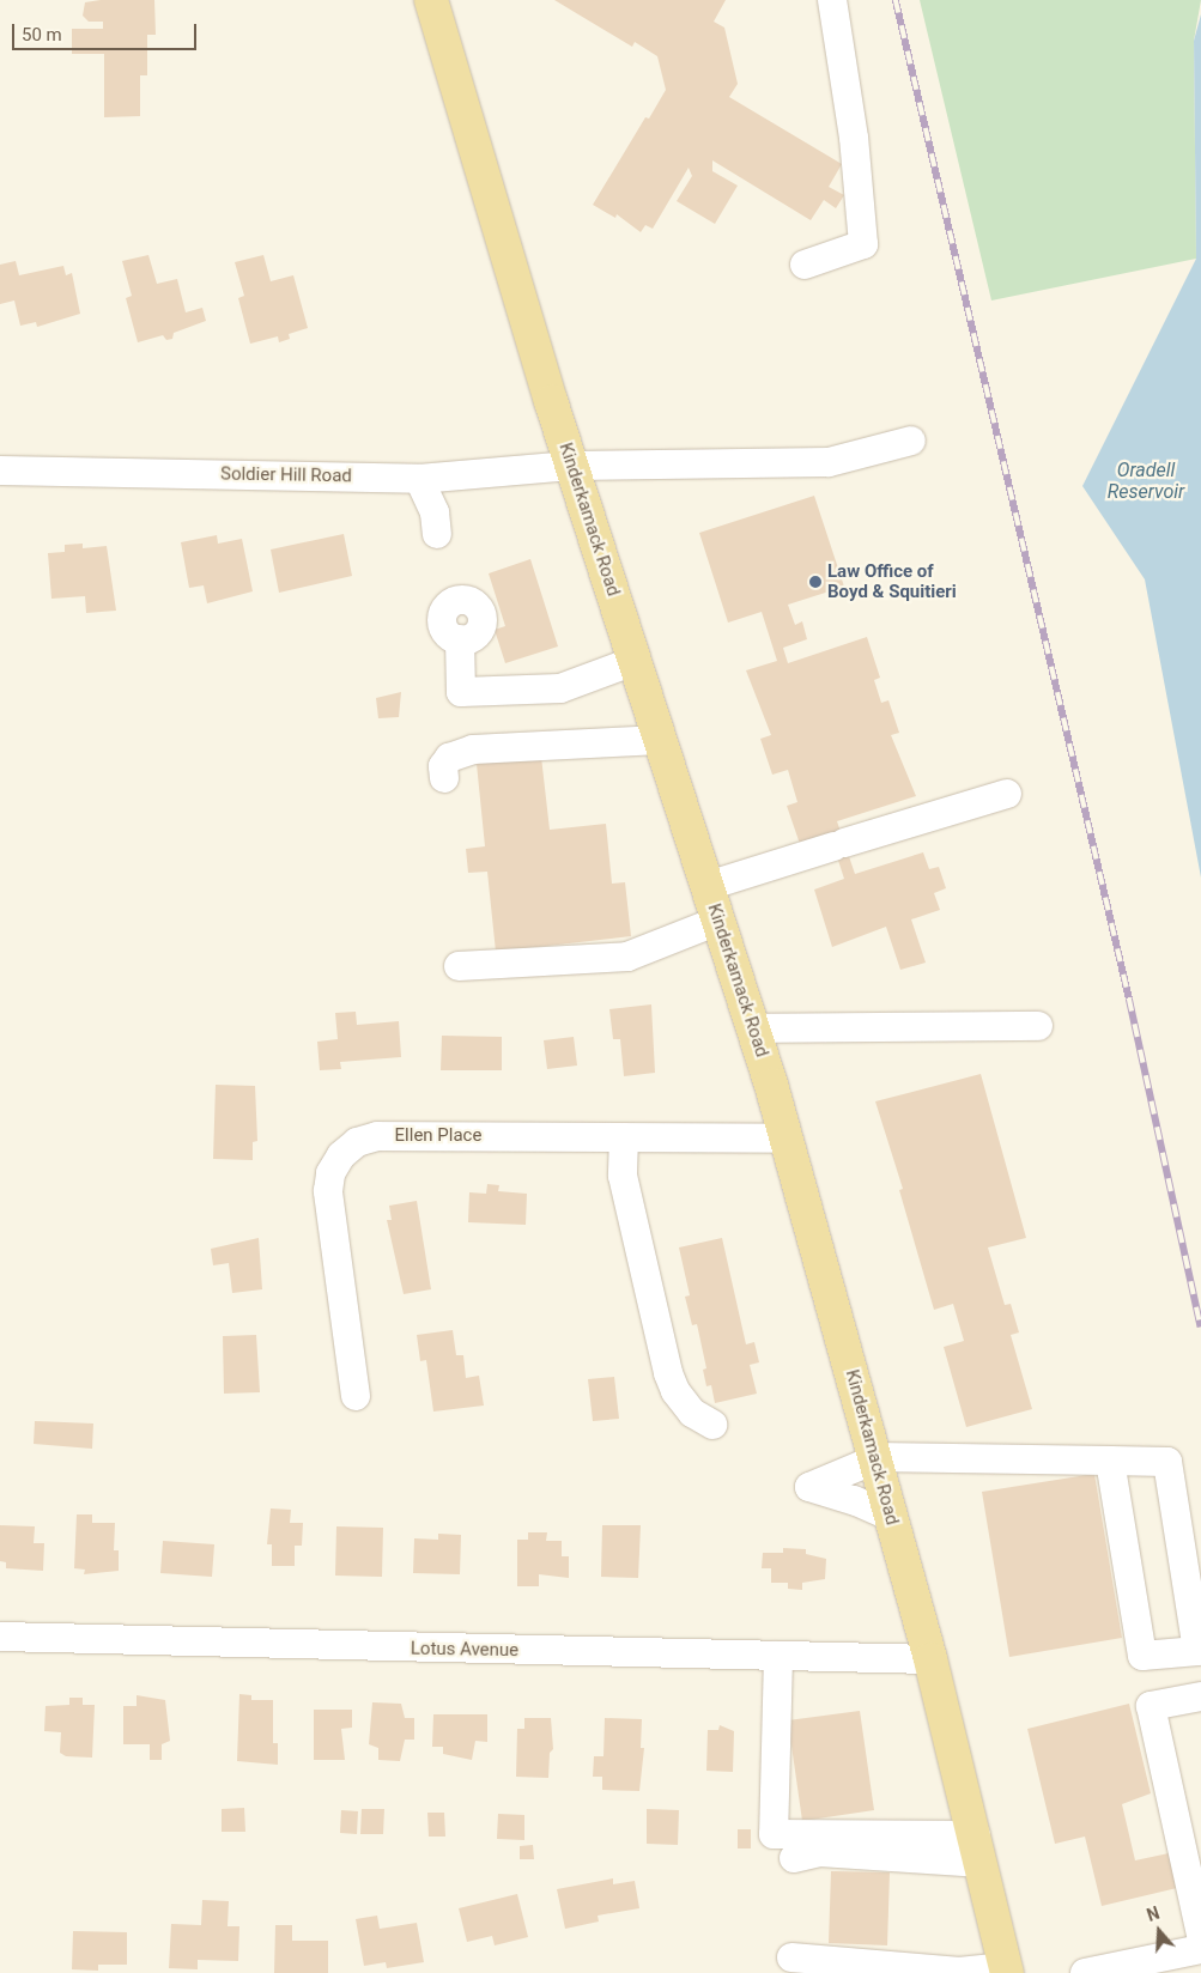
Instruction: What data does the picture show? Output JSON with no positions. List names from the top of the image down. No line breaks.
{"streets":{"main road":["Kinderkamack Road"],"street":["Soldier Hill Road","Ellen Place","Lotus Avenue"]},"crossings":[["Soldier Hill Road","Kinderkamack Road"],["Kinderkamack Road","Ellen Place"],["Kinderkamack Road","Lotus Avenue"]],"water":["Oradell Reservoir"],"places":["Law Office of Boyd & Squitieri"],"scale_bar":"50 m","north":"top"}
